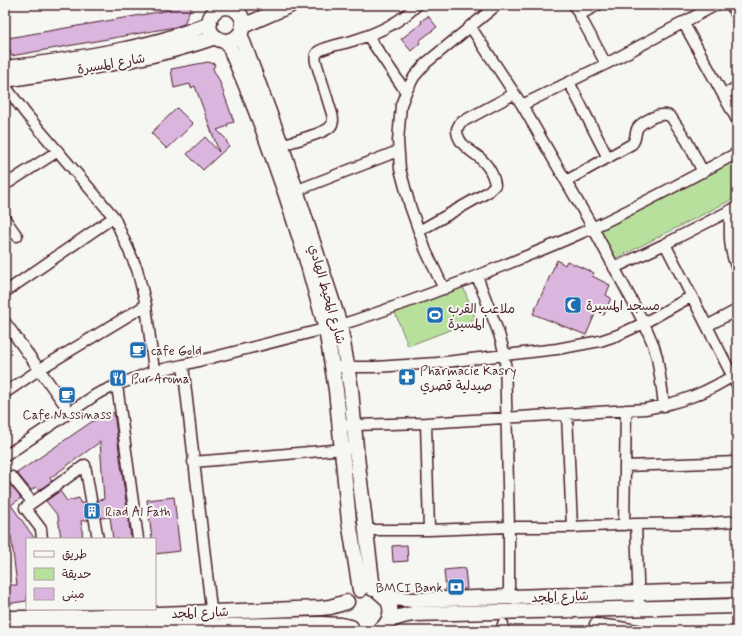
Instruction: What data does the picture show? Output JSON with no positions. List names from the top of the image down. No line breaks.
{"streets":{"street":["شارع المسيرة","شارع المحيط الهادي","شارع المجد"]},"crossings":[["شارع المسيرة","شارع المحيط الهادي"],["شارع المحيط الهادي","شارع المجد"]],"places":{"mosque":["مسجد المسيرة"],"sports":["ملاعب القرب المسيرة"],"cafe":["cafe Gold","Cafe Nassinass"],"pharmacy":["Pharmacie Kasry صيدلية قصري"],"restaurant":["Pur Aroma"],"building":["Riad Al Fath"],"bank":["BMCI Bank"]},"legend":["طريق","حديقة","مبنى"]}
